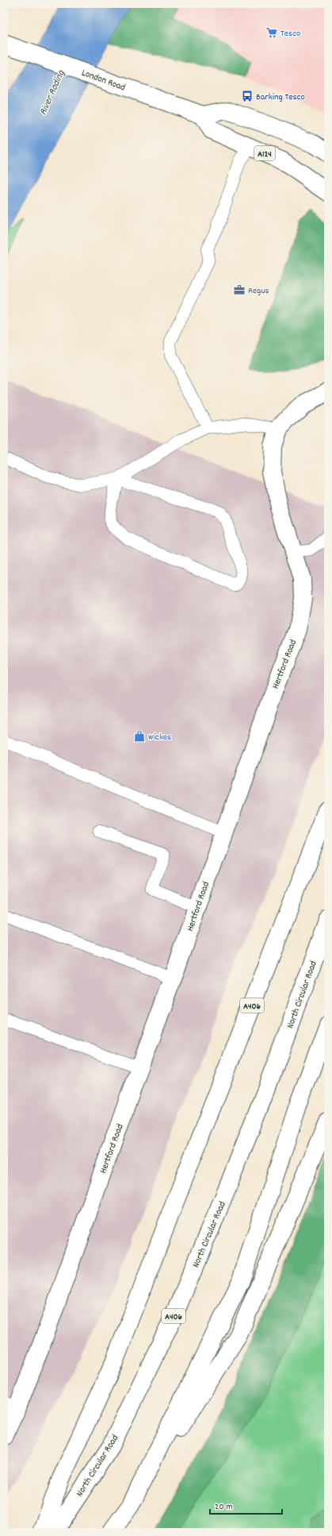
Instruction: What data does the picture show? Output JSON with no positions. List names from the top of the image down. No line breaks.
{"streets":{"main road":["London Road","A124","Hertford Road","North Circular Road","A406"]},"crossings":[["London Road","A124"]],"water":["River Roding"],"places":{"supermarket":["Tesco"],"bus stop":["Barking Tesco"],"office":["Regus"],"shop":["Wickes"]},"scale_bar":"20 m"}
